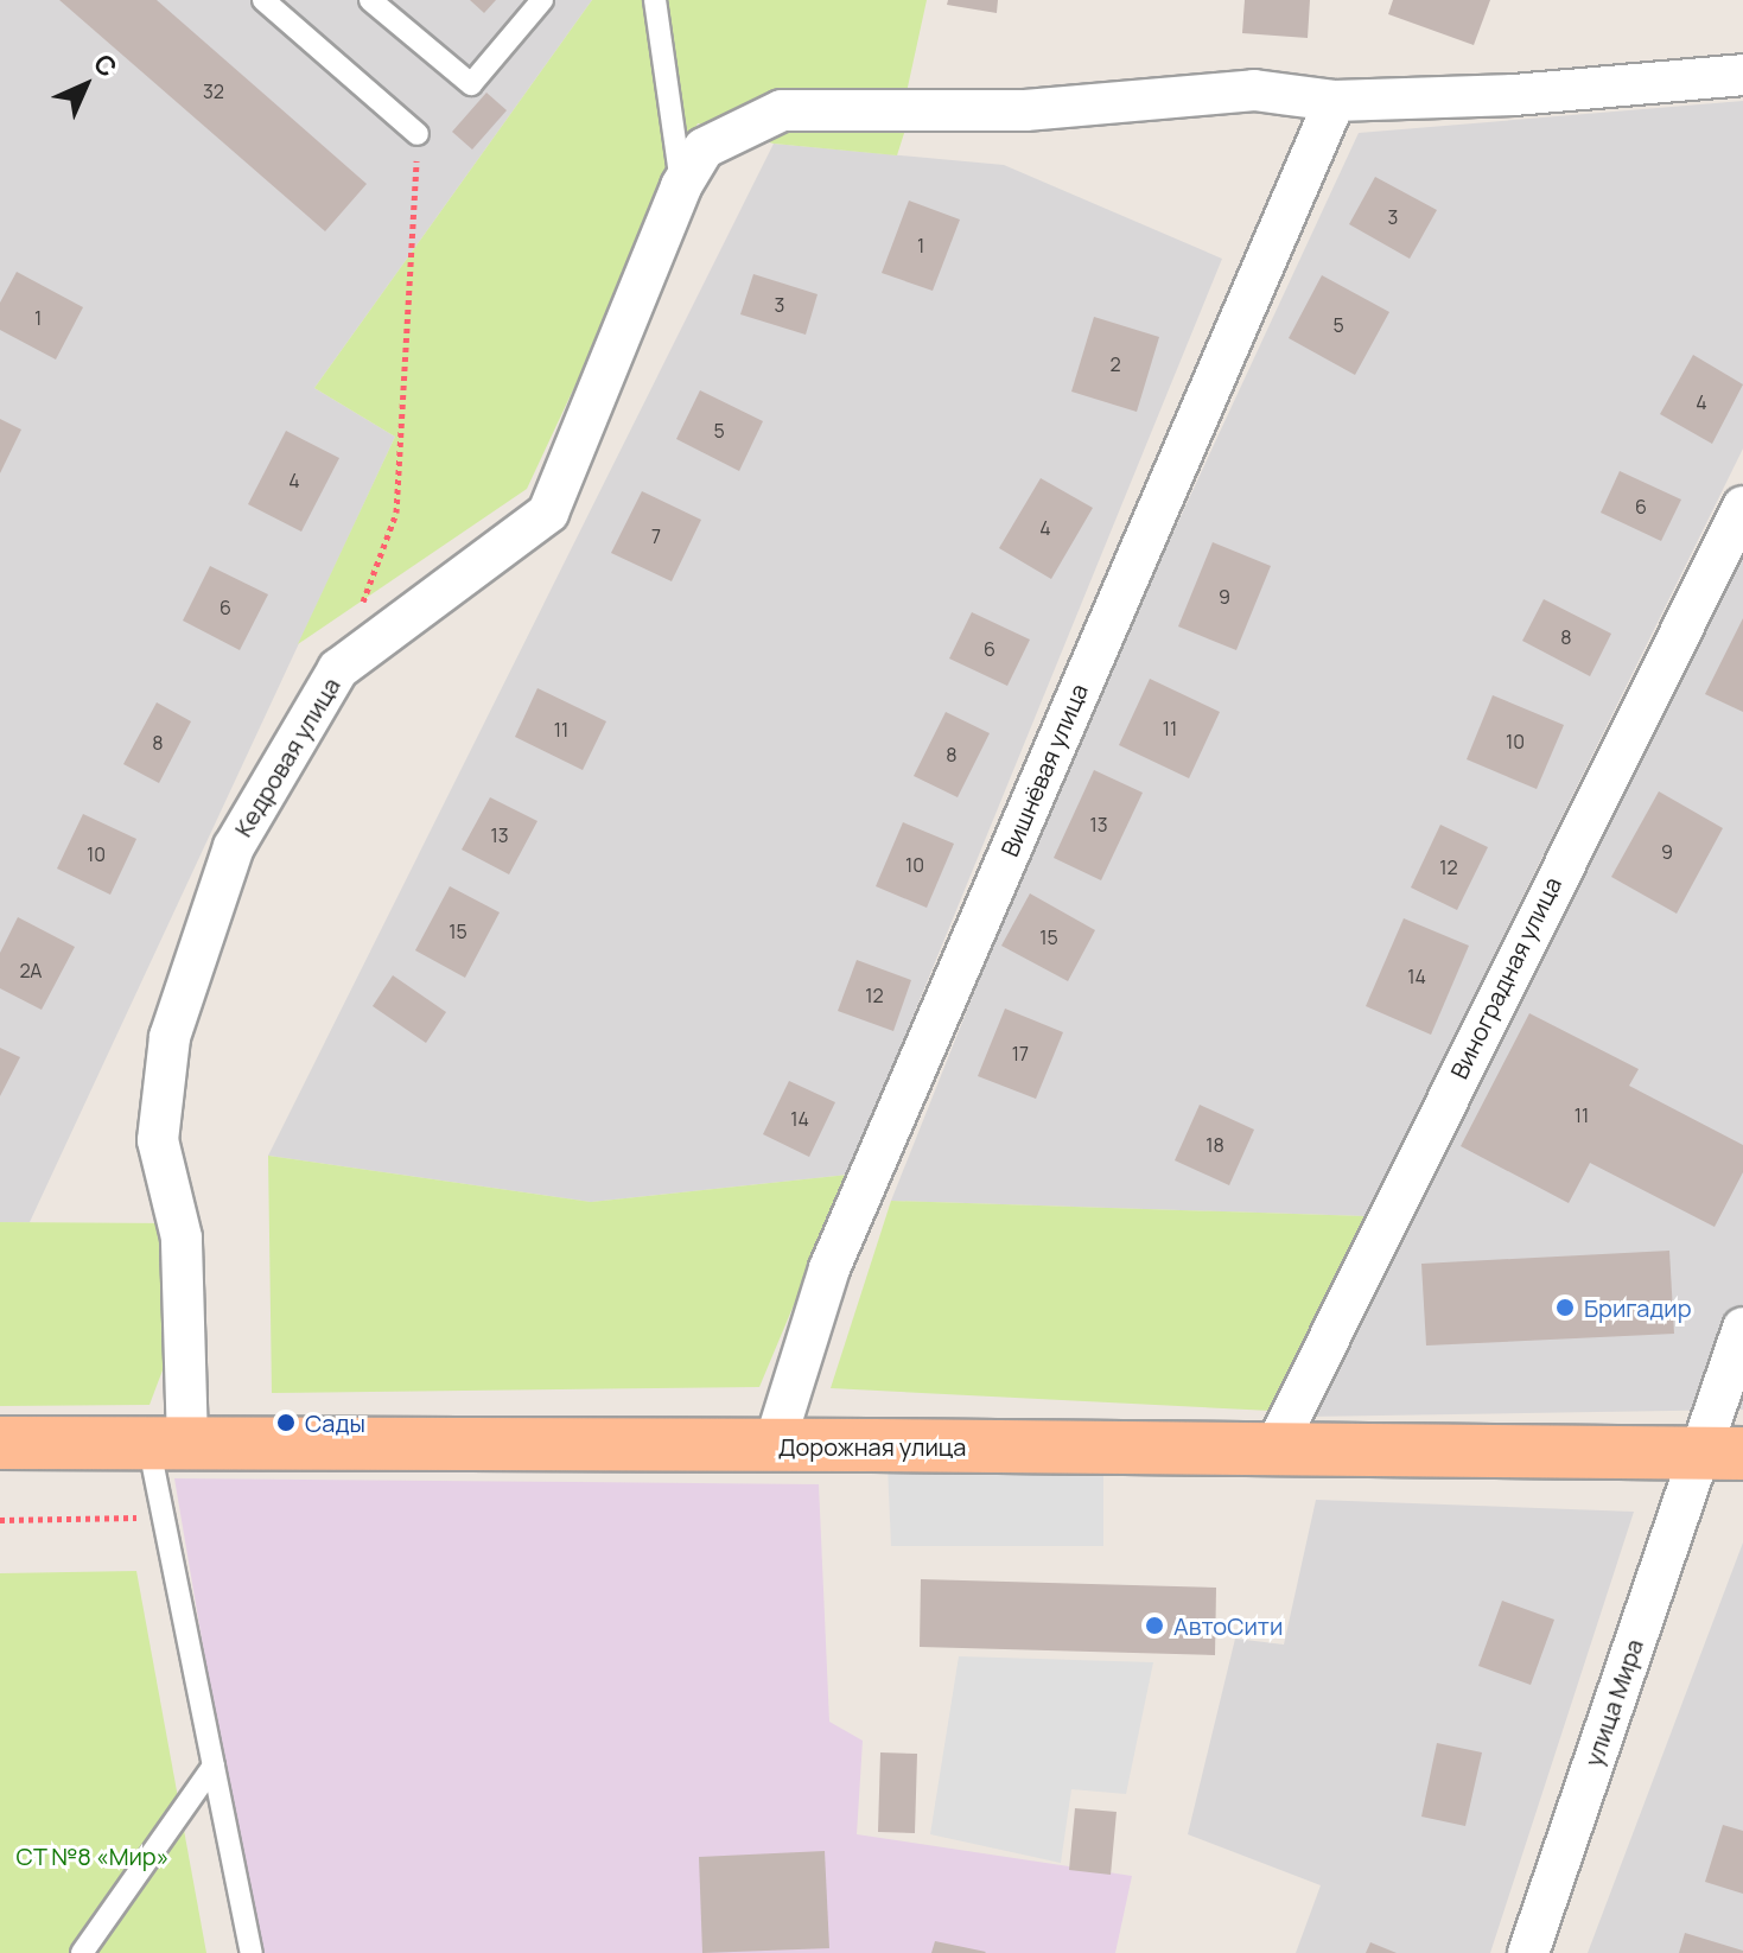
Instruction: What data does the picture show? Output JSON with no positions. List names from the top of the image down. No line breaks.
{"streets":{"main road":["Дорожная улица"],"street":["Кедровая улица","Вишнёвая улица","Виноградная улица","улица Мира"]},"crossings":[["Кедровая улица","Вишнёвая улица"],["Кедровая улица","Дорожная улица"],["Вишнёвая улица","Дорожная улица"],["Виноградная улица","Дорожная улица"],["Дорожная улица","улица Мира"]],"parks":["СТ №8 «Мир»"],"places":["Бригадир","Сады","АвтоСити"],"house_numbers":["32","3","1","3","1","5","2","4","5","4","6","4","7","9","6","8","6","11","11","10","8","8","13","13","9","10","10","12","15","15","2А","14","12","17","11","14","18"],"north":"top right"}
